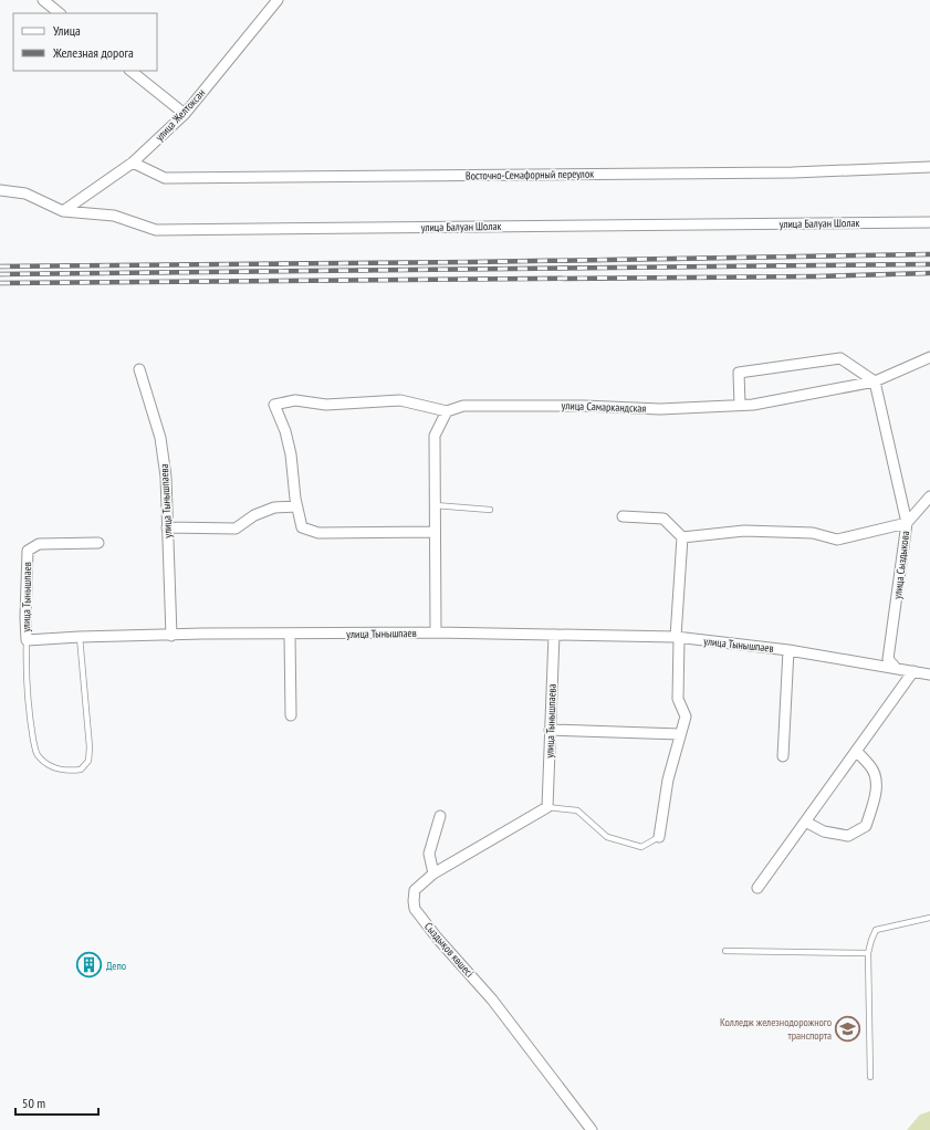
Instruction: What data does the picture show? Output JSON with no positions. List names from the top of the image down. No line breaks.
{"streets":{"street":["улица Желтоксан","Восточно-Семафорный переулок","улица Балуан Шолак","улица Самаркандская","улица Тынышпаева","улица Сыздыкова","улица Тынышпаев","Сыздықов көшесі"]},"crossings":[["улица Желтоксан","Восточно-Семафорный переулок"],["улица Желтоксан","улица Балуан Шолак"],["улица Самаркандская","улица Сыздыкова"],["улица Тынышпаева","улица Тынышпаев"],["улица Тынышпаева","Сыздықов көшесі"],["улица Сыздыкова","улица Тынышпаев"]],"places":{"building":["Депо"],"school or university":["Колледж железнодорожного транспорта"]},"legend":["Улица","Железная дорога"],"scale_bar":"50 m"}
